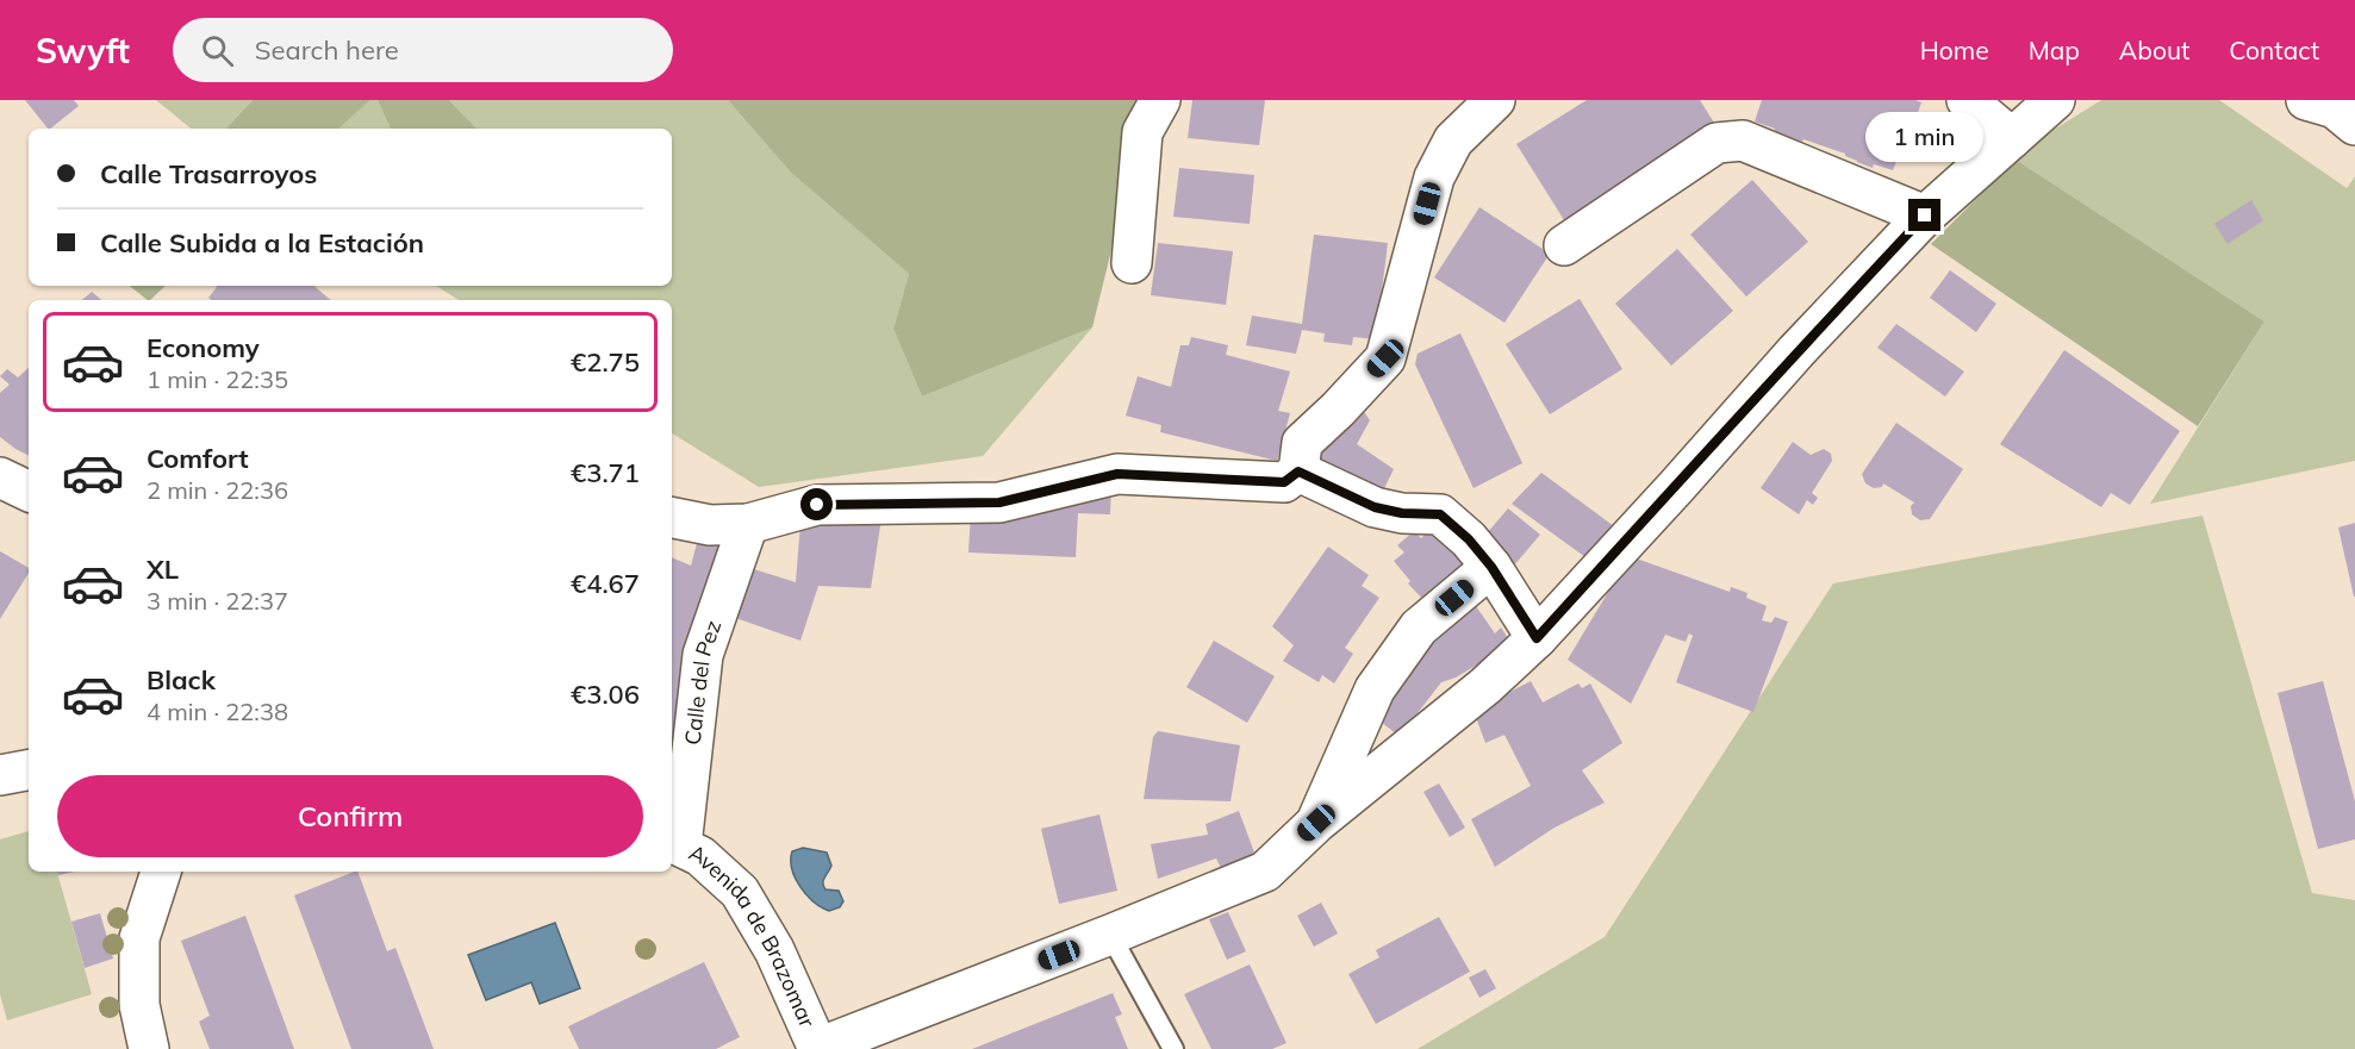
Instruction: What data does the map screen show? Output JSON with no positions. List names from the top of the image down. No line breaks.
{"streets":{"main road":["Calle del Pez","Avenida de Brazomar"]},"crossings":[["Calle del Pez","Avenida de Brazomar"]],"page":{"header":"Swyft","search":"Search here","nav":["Home","Map","About","Contact"],"bubble":"1 min","banner":["Calle Trasarroyos","Calle Subida a la Estación"],"list":[{"name":"Economy","note":"1 min · 22:35","value":"€2.75"},{"name":"Comfort","note":"2 min · 22:36","value":"€3.71"},{"name":"XL","note":"3 min · 22:37","value":"€4.67"},{"name":"Black","note":"4 min · 22:38","value":"€3.06"}],"buttons":"Confirm"}}
